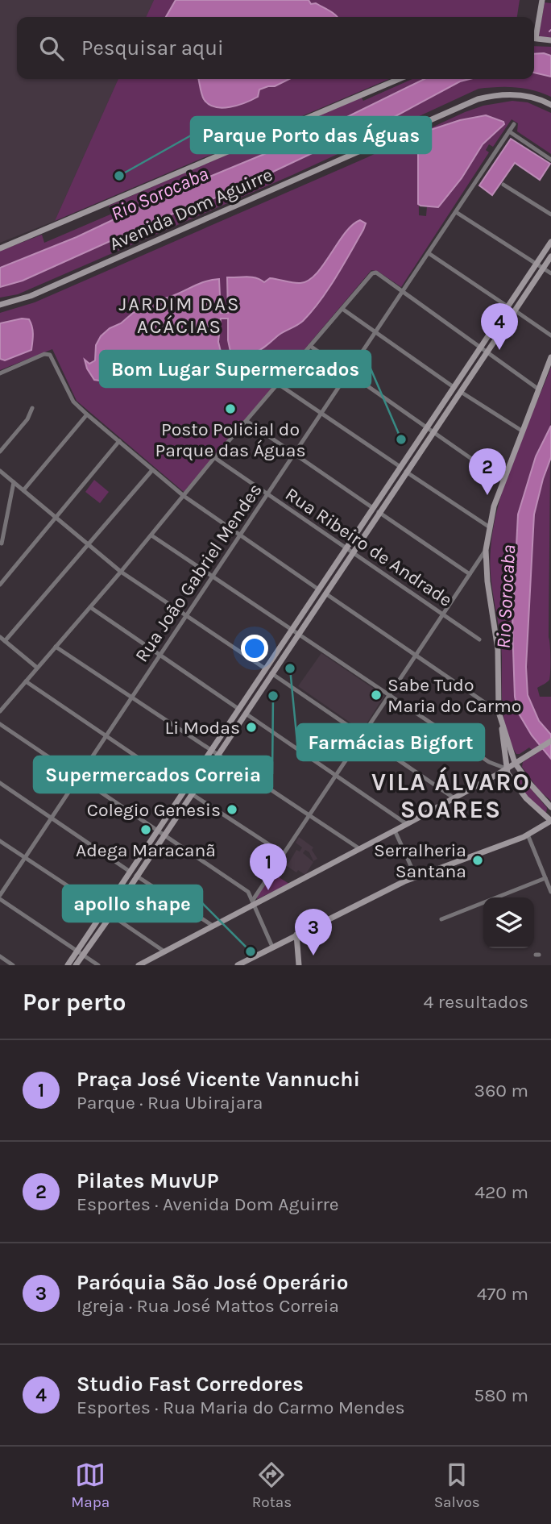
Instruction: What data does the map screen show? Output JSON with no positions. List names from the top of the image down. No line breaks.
{"streets":{"main road":["Avenida Dom Aguirre"],"street":["Rua Ribeiro de Andrade","Rua João Gabriel Mendes"]},"crossings":[["Rua Ribeiro de Andrade","Rua João Gabriel Mendes"]],"districts":["JARDIM DAS ACÁCIAS","VILA ÁLVARO SOARES"],"water":["Rio Sorocaba"],"places":["Parque Porto das Águas","Posto Policial do Parque das Águas","Bom Lugar Supermercados","Farmácias Bigfort","Sabe Tudo Maria do Carmo","Supermercados Correia","Li Modas","Colegio Genesis","Adega Maracanã","Serralheria Santana","apollo shape"],"page":{"search":"Pesquisar aqui","pins":["4","2","1","3"],"heading":["Por perto","4 resultados"],"list":[{"mark":"1","name":"Praça José Vicente Vannuchi","note":"Parque · Rua Ubirajara","value":"360 m"},{"mark":"2","name":"Pilates MuvUP","note":"Esportes · Avenida Dom Aguirre","value":"420 m"},{"mark":"3","name":"Paróquia São José Operário","note":"Igreja · Rua José Mattos Correia","value":"470 m"},{"mark":"4","name":"Studio Fast Corredores","note":"Esportes · Rua Maria do Carmo Mendes","value":"580 m"}],"nav":["Mapa","Rotas","Salvos"]}}
